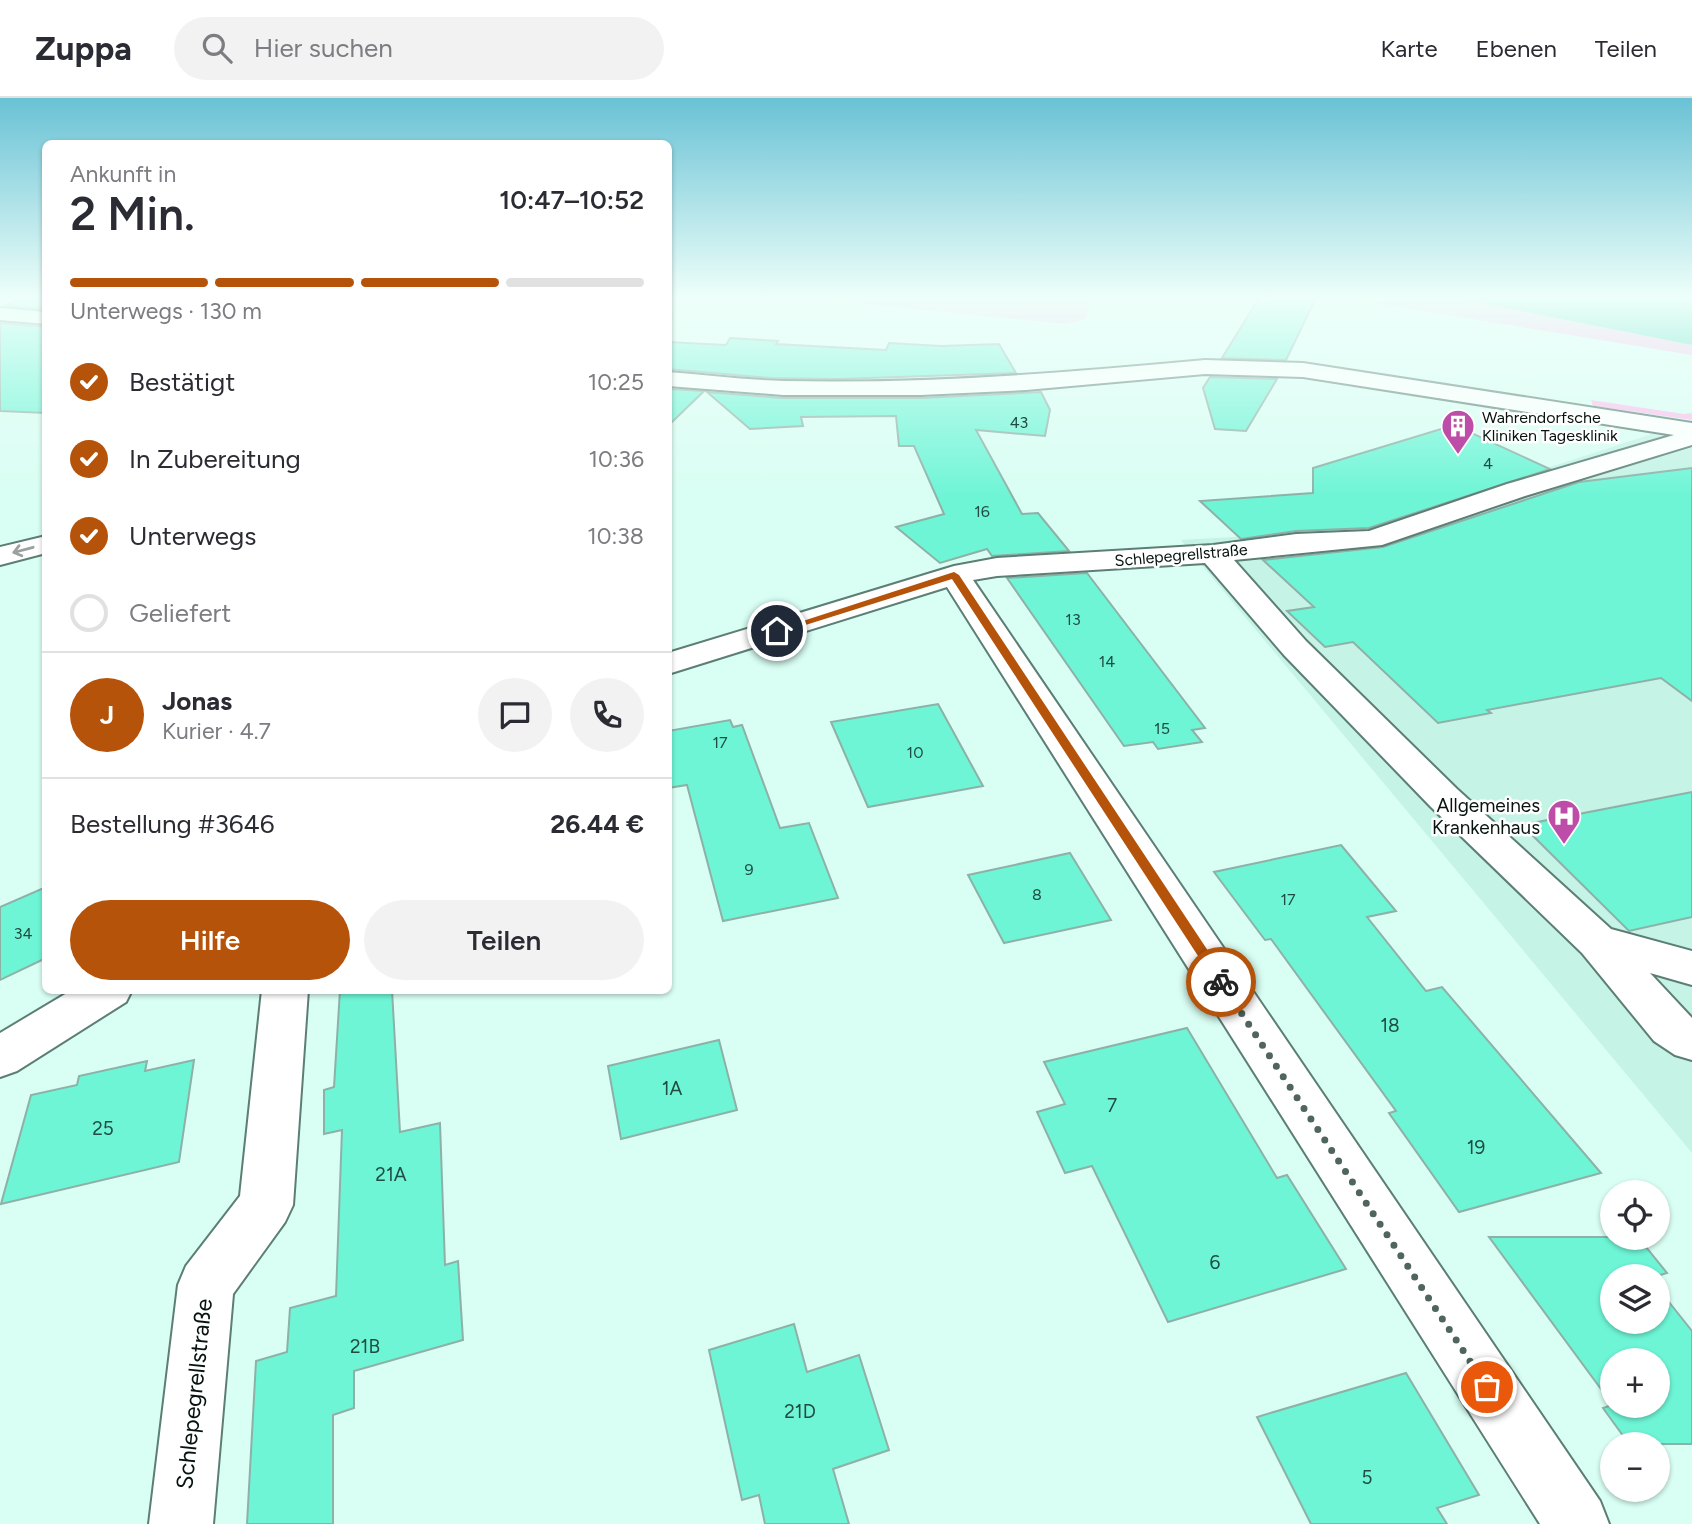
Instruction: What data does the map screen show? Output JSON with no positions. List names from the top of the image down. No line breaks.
{"streets":{"street":["Schlepegrellstraße"]},"places":{"building":["Wahrendorfsche Kliniken Tagesklinik"],"hospital":["Allgemeines Krankenhaus"]},"house_numbers":["43","4","16","13","14","15","17","10","9","8","17","34","18","1A","7","25","19","21A","6","21B","21D","5"],"page":{"header":"Zuppa","search":"Hier suchen","nav":["Karte","Ebenen","Teilen"],"heading":["2 Min.","Ankunft in","10:47–10:52"],"panel":["Jonas","Kurier · 4.7","Bestellung #3646","26.44 €"],"bar":"Unterwegs · 130 m","list":[["Bestätigt","10:25"],["In Zubereitung","10:36"],["Unterwegs","10:38"],"Geliefert"],"round":"J","buttons":["Hilfe","Teilen"],"map_buttons":["+","−"]}}
